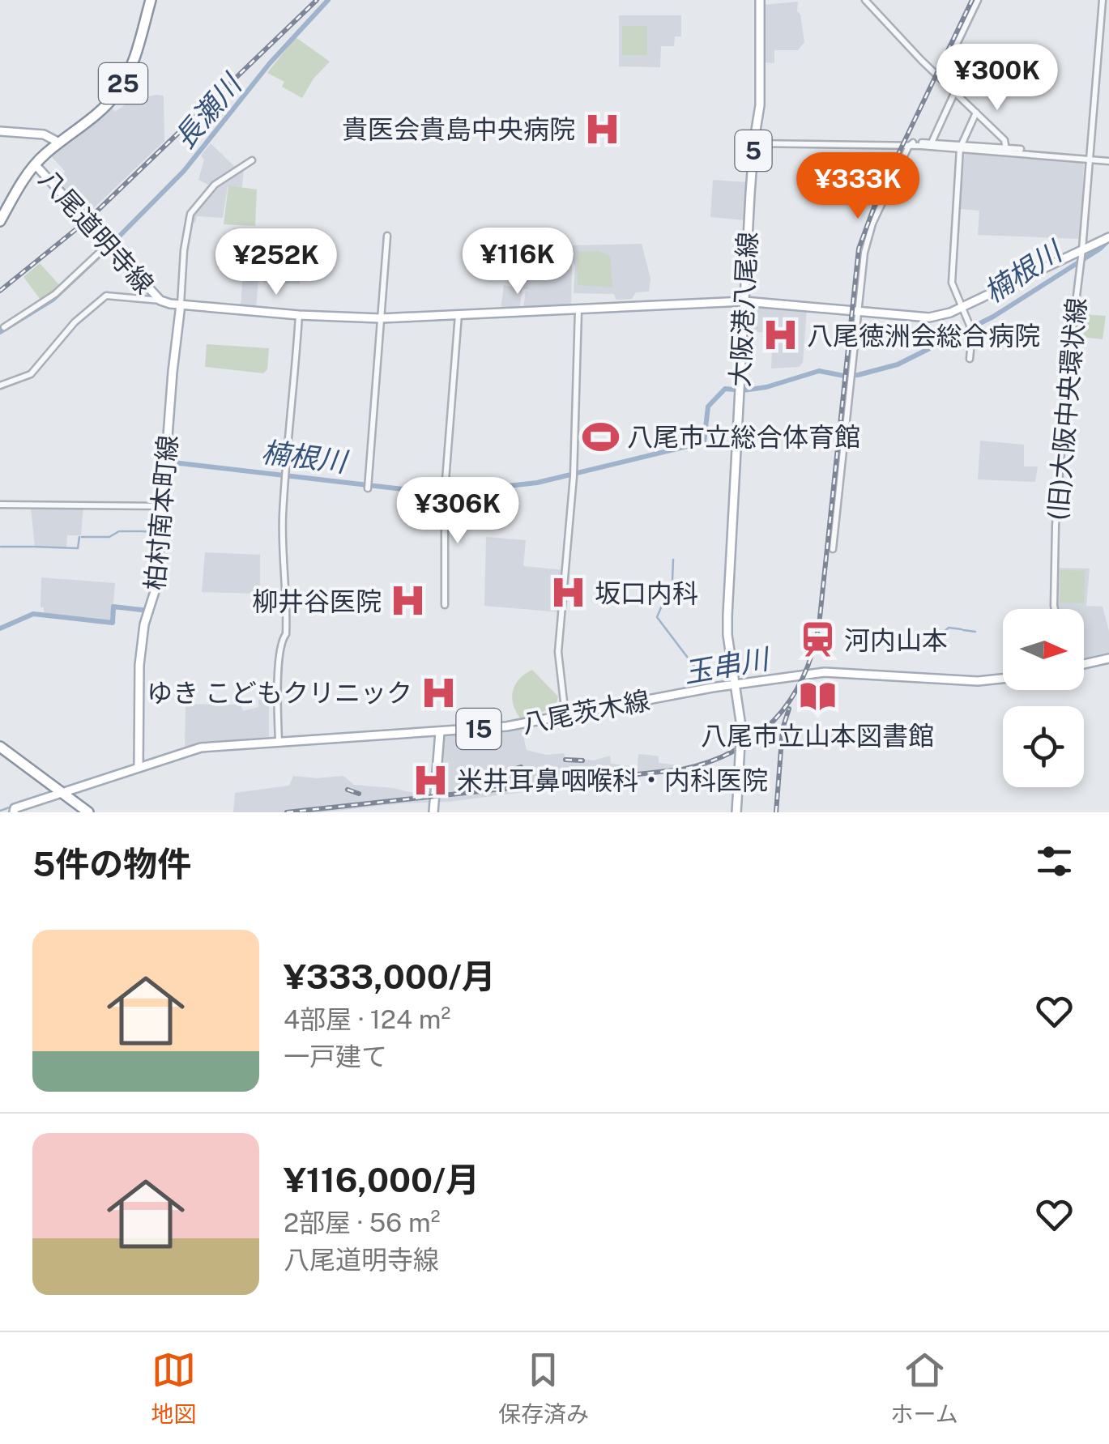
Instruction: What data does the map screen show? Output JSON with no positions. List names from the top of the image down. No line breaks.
{"streets":{"highway":["25"],"main road":["5","八尾道明寺線","大阪港八尾線","柏村南本町線","八尾茨木線","15"],"street":["(旧)大阪中央環状線"]},"crossings":[["25","八尾道明寺線"],["八尾道明寺線","大阪港八尾線"],["八尾道明寺線","(旧)大阪中央環状線"],["八尾道明寺線","柏村南本町線"],["大阪港八尾線","八尾茨木線"],["柏村南本町線","八尾茨木線"]],"water":["長瀬川","楠根川","玉串川"],"places":{"hospital":["貴医会貴島中央病院","八尾徳洲会総合病院","坂口内科","柳井谷医院","ゆき こどもクリニック","米井耳鼻咽喉科・内科医院"],"sports":["八尾市立総合体育館"],"station":["河内山本"],"library":["八尾市立山本図書館"]},"north":"right","page":{"price":["¥300K","¥333K","¥116K","¥252K","¥306K"],"heading":"5件の物件","list":[{"name":"¥333,000/月","note":"4部屋 · 124 m² · 一戸建て"},{"name":"¥116,000/月","note":"2部屋 · 56 m² · 八尾道明寺線"}],"tabs":["地図","保存済み","ホーム"]}}
